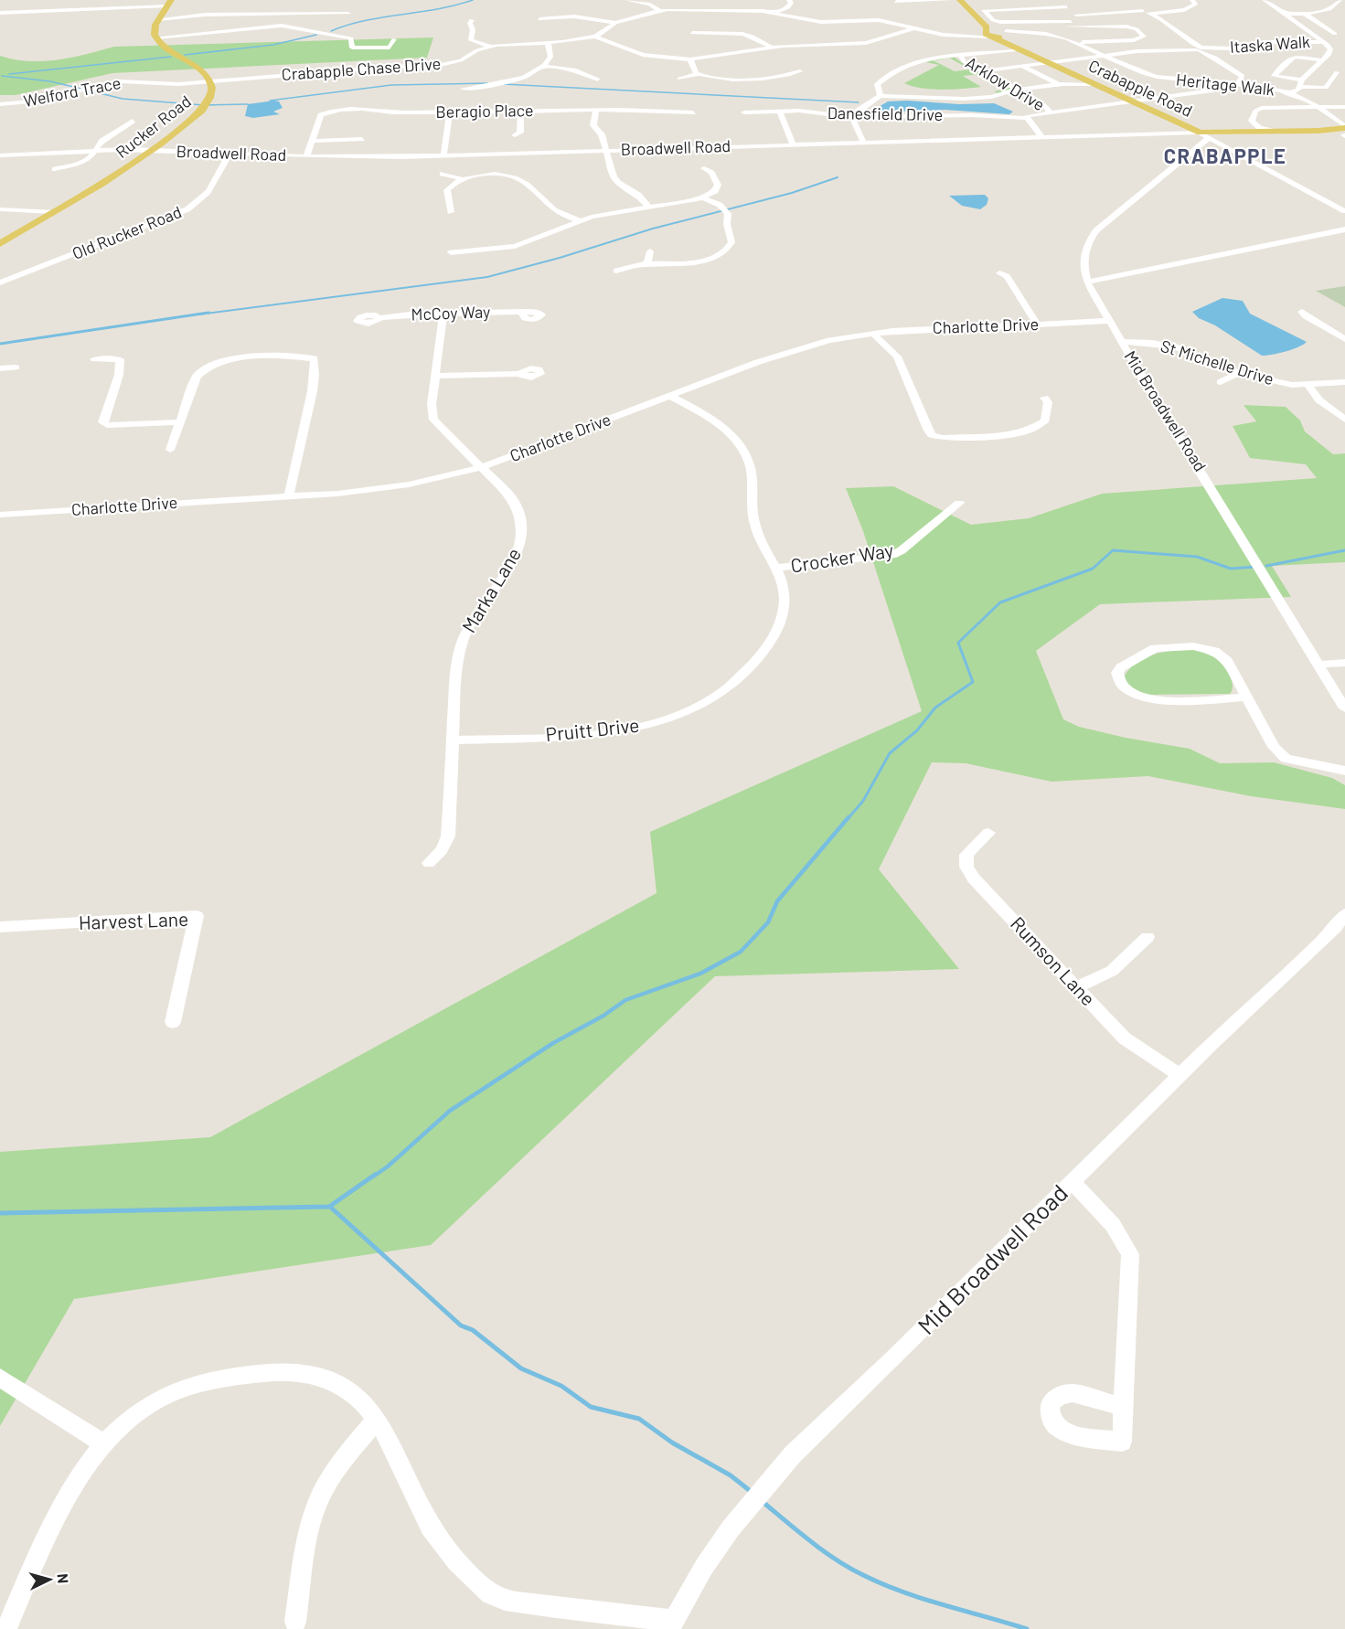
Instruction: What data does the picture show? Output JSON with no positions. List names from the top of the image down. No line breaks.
{"streets":{"main road":["Crabapple Road","Rucker Road"],"street":["Itaska Walk","Crabapple Chase Drive","Arklow Drive","Heritage Walk","Welford Trace","Beragio Place","Danesfield Drive","Broadwell Road","Old Rucker Road","McCoy Way","Charlotte Drive","St Michelle Drive","Mid Broadwell Road","Crocker Way","Marka Lane","Pruitt Drive","Harvest Lane","Rumson Lane"]},"crossings":[["Itaska Walk","Arklow Drive"],["Itaska Walk","Heritage Walk"],["Itaska Walk","Crabapple Road"],["Crabapple Chase Drive","Crabapple Road"],["Crabapple Chase Drive","Welford Trace"],["Crabapple Chase Drive","Rucker Road"],["Arklow Drive","Danesfield Drive"],["Heritage Walk","Crabapple Road"],["Heritage Walk","Danesfield Drive"],["Crabapple Road","Danesfield Drive"],["Crabapple Road","Broadwell Road"],["Crabapple Road","Mid Broadwell Road"],["Welford Trace","Rucker Road"],["Beragio Place","Broadwell Road"],["Rucker Road","Broadwell Road"],["Broadwell Road","Old Rucker Road"],["Broadwell Road","Mid Broadwell Road"],["McCoy Way","Marka Lane"],["Charlotte Drive","Mid Broadwell Road"],["Charlotte Drive","Marka Lane"],["Charlotte Drive","Pruitt Drive"],["St Michelle Drive","Mid Broadwell Road"],["Mid Broadwell Road","Rumson Lane"],["Crocker Way","Pruitt Drive"],["Marka Lane","Pruitt Drive"]],"districts":["CRABAPPLE"],"north":"right"}
